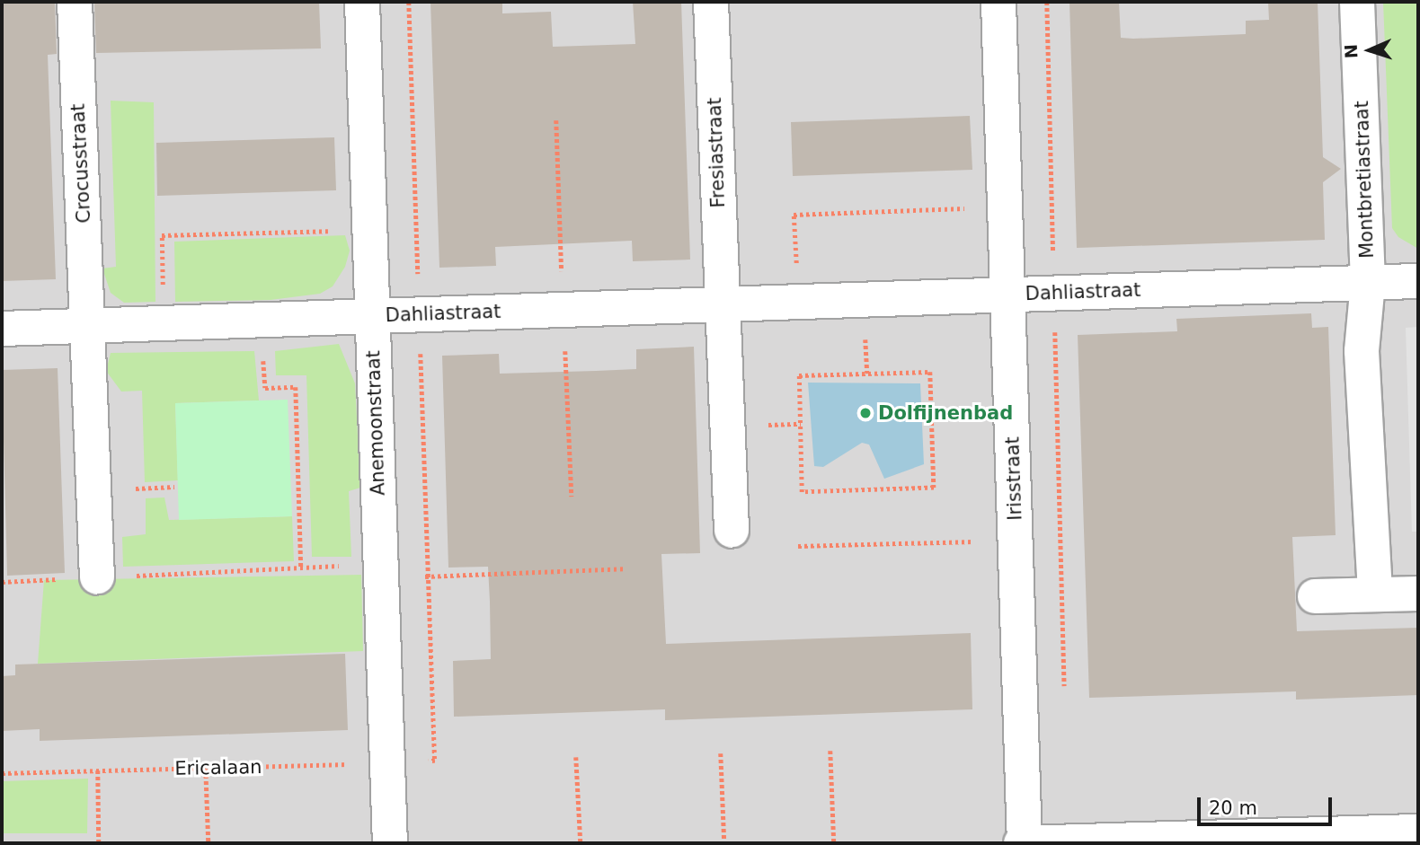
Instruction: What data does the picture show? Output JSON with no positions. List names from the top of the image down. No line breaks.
{"streets":{"street":["Fresiastraat","Crocusstraat","Montbretiastraat","Dahliastraat","Anemoonstraat","Irisstraat"],"path":["Ericalaan"]},"crossings":[["Fresiastraat","Dahliastraat"],["Crocusstraat","Dahliastraat"],["Montbretiastraat","Dahliastraat"],["Dahliastraat","Anemoonstraat"],["Dahliastraat","Irisstraat"],["Anemoonstraat","Ericalaan"]],"places":["Dolfijnenbad"],"scale_bar":"20 m","north":"left"}
